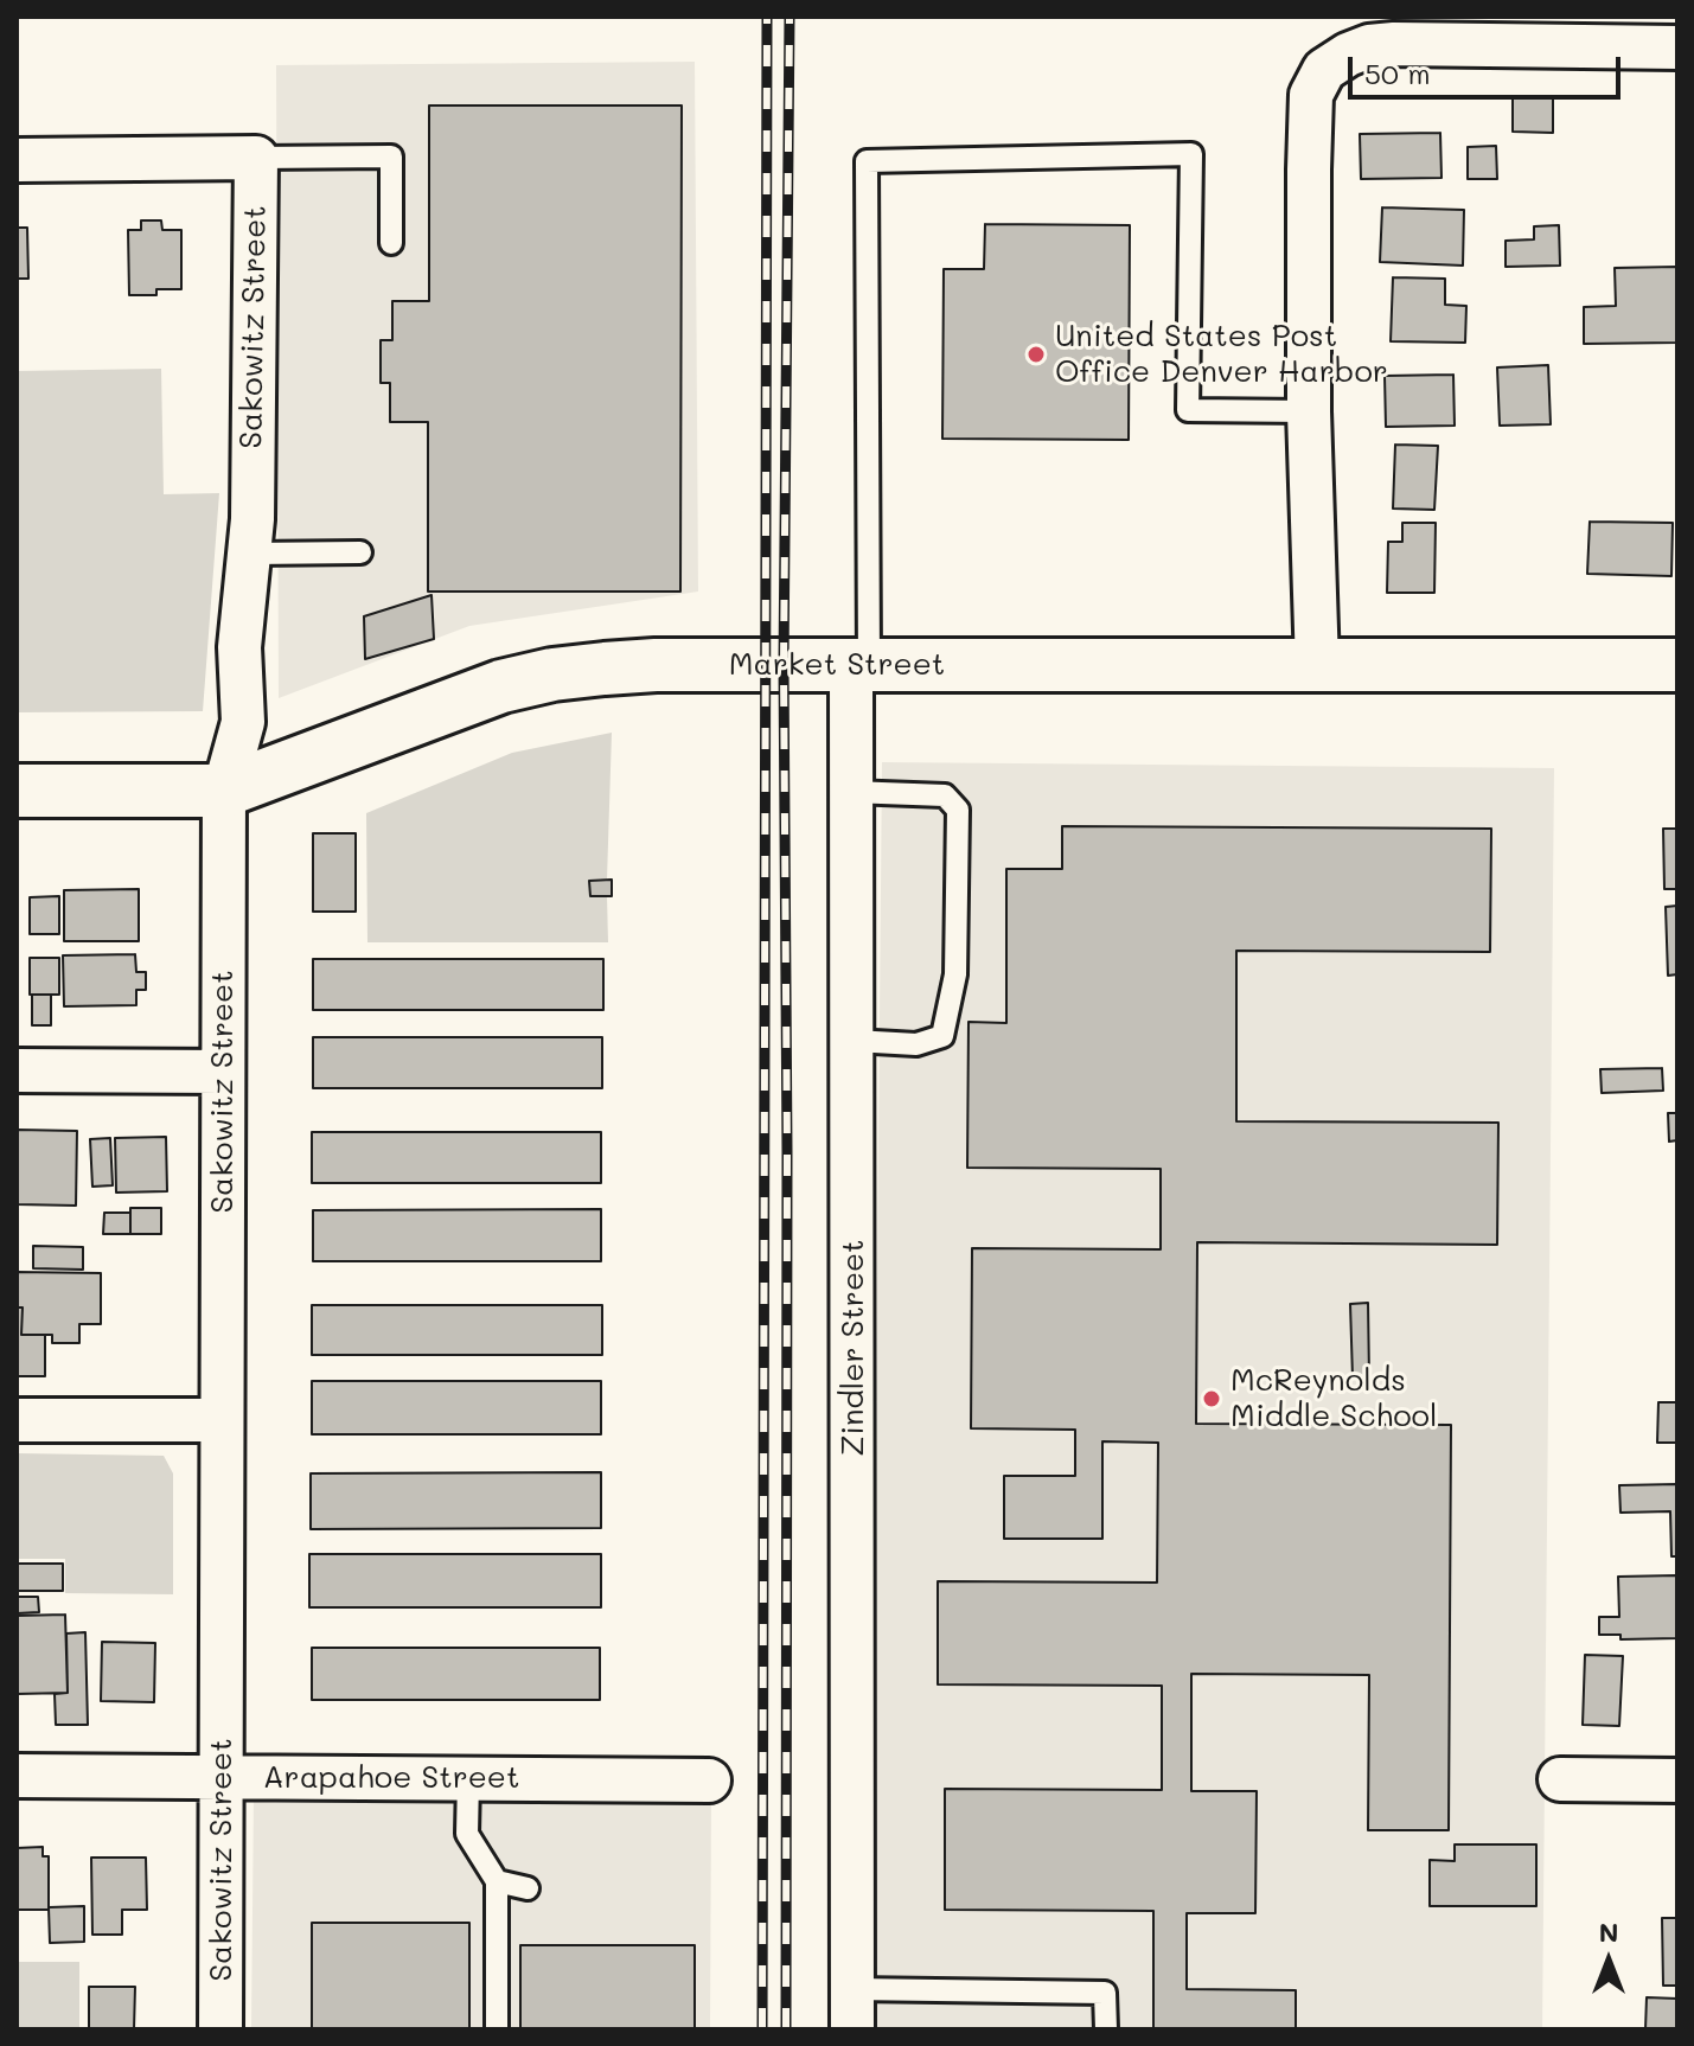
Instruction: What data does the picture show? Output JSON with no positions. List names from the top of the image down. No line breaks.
{"streets":{"street":["Sakowitz Street","Market Street","Zindler Street","Arapahoe Street"]},"crossings":[["Sakowitz Street","Market Street"],["Sakowitz Street","Arapahoe Street"],["Market Street","Zindler Street"]],"places":["United States Post Office Denver Harbor","McReynolds Middle School"],"scale_bar":"50 m","north":"top"}
